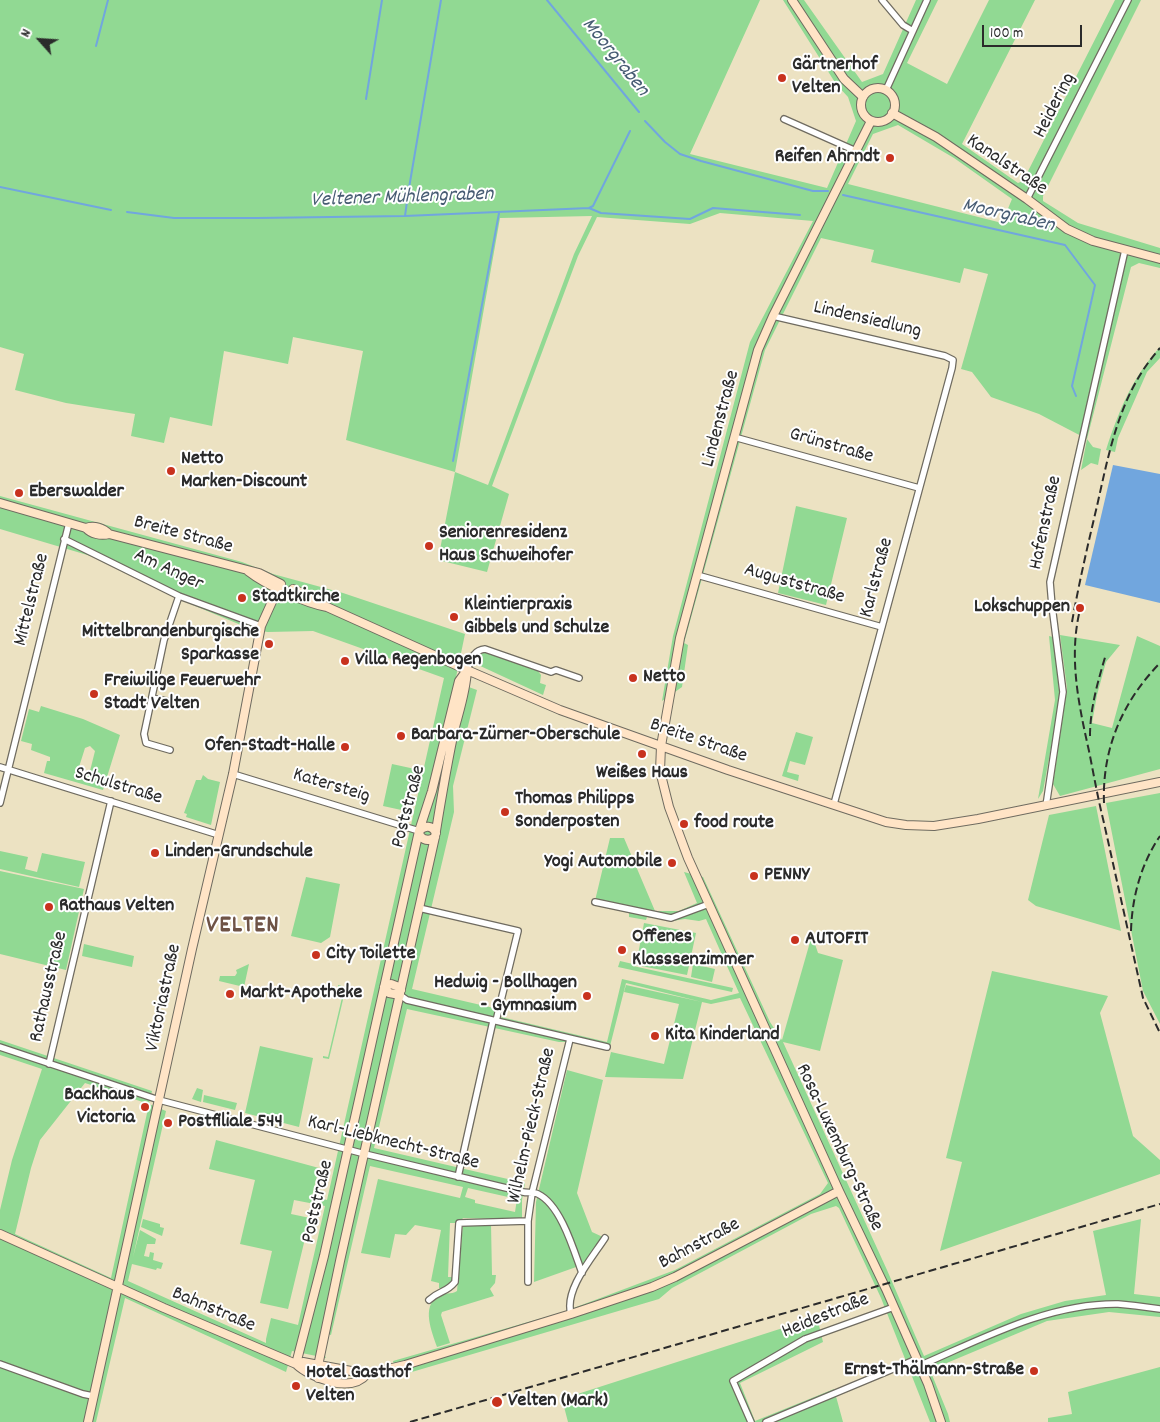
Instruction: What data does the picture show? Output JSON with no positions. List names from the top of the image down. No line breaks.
{"streets":{"street":["Heidering","Kanalstraße","Lindensiedlung","Lindenstraße","Grünstraße","Hafenstraße","Breite Straße","Am Anger","Karlstraße","Auguststraße","Mittelstraße","Schulstraße","Katersteig","Poststraße","Rathausstraße","Viktoriastraße","Wilhelm-Pieck-Straße","Karl-Liebknecht-Straße","Rosa-Luxemburg-Straße","Bahnstraße","Heidestraße"]},"crossings":[["Heidering","Kanalstraße"],["Kanalstraße","Lindenstraße"],["Kanalstraße","Hafenstraße"],["Lindensiedlung","Lindenstraße"],["Lindensiedlung","Karlstraße"],["Lindenstraße","Grünstraße"],["Lindenstraße","Breite Straße"],["Lindenstraße","Auguststraße"],["Lindenstraße","Rosa-Luxemburg-Straße"],["Grünstraße","Karlstraße"],["Hafenstraße","Breite Straße"],["Breite Straße","Karlstraße"],["Breite Straße","Mittelstraße"],["Breite Straße","Poststraße"],["Breite Straße","Viktoriastraße"],["Breite Straße","Rosa-Luxemburg-Straße"],["Am Anger","Mittelstraße"],["Am Anger","Viktoriastraße"],["Karlstraße","Auguststraße"],["Mittelstraße","Schulstraße"],["Schulstraße","Rathausstraße"],["Schulstraße","Viktoriastraße"],["Katersteig","Poststraße"],["Katersteig","Viktoriastraße"],["Poststraße","Karl-Liebknecht-Straße"],["Poststraße","Bahnstraße"],["Rathausstraße","Karl-Liebknecht-Straße"],["Viktoriastraße","Karl-Liebknecht-Straße"],["Viktoriastraße","Bahnstraße"],["Wilhelm-Pieck-Straße","Karl-Liebknecht-Straße"],["Rosa-Luxemburg-Straße","Bahnstraße"],["Rosa-Luxemburg-Straße","Heidestraße"]],"districts":["VELTEN"],"water":["Moorgraben","Veltener Mühlengraben"],"places":["Gärtnerhof Velten","Reifen Ahrndt","Netto Marken-Discount","Eberswalder","Seniorenresidenz Haus Schweihofer","Stadtkirche","Lokschuppen","Kleintierpraxis Gibbels und Schulze","Mittelbrandenburgische Sparkasse","Villa Regenbogen","Netto","Freiwilige Feuerwehr Stadt Velten","Barbara-Zürner-Oberschule","Ofen-Stadt-Halle","Weißes Haus","Thomas Philipps Sonderposten","food route","Linden-Grundschule","Yogi Automobile","PENNY","Rathaus Velten","AUTOFIT","Offenes Klasssenzimmer","City Toilette","Markt-Apotheke","Hedwig - Bollhagen - Gymnasium","Kita Kinderland","Backhaus Victoria","Postfiliale 544","Ernst-Thälmann-Straße","Hotel Gasthof Velten","Velten (Mark)"],"scale_bar":"100 m","north":"top left"}
